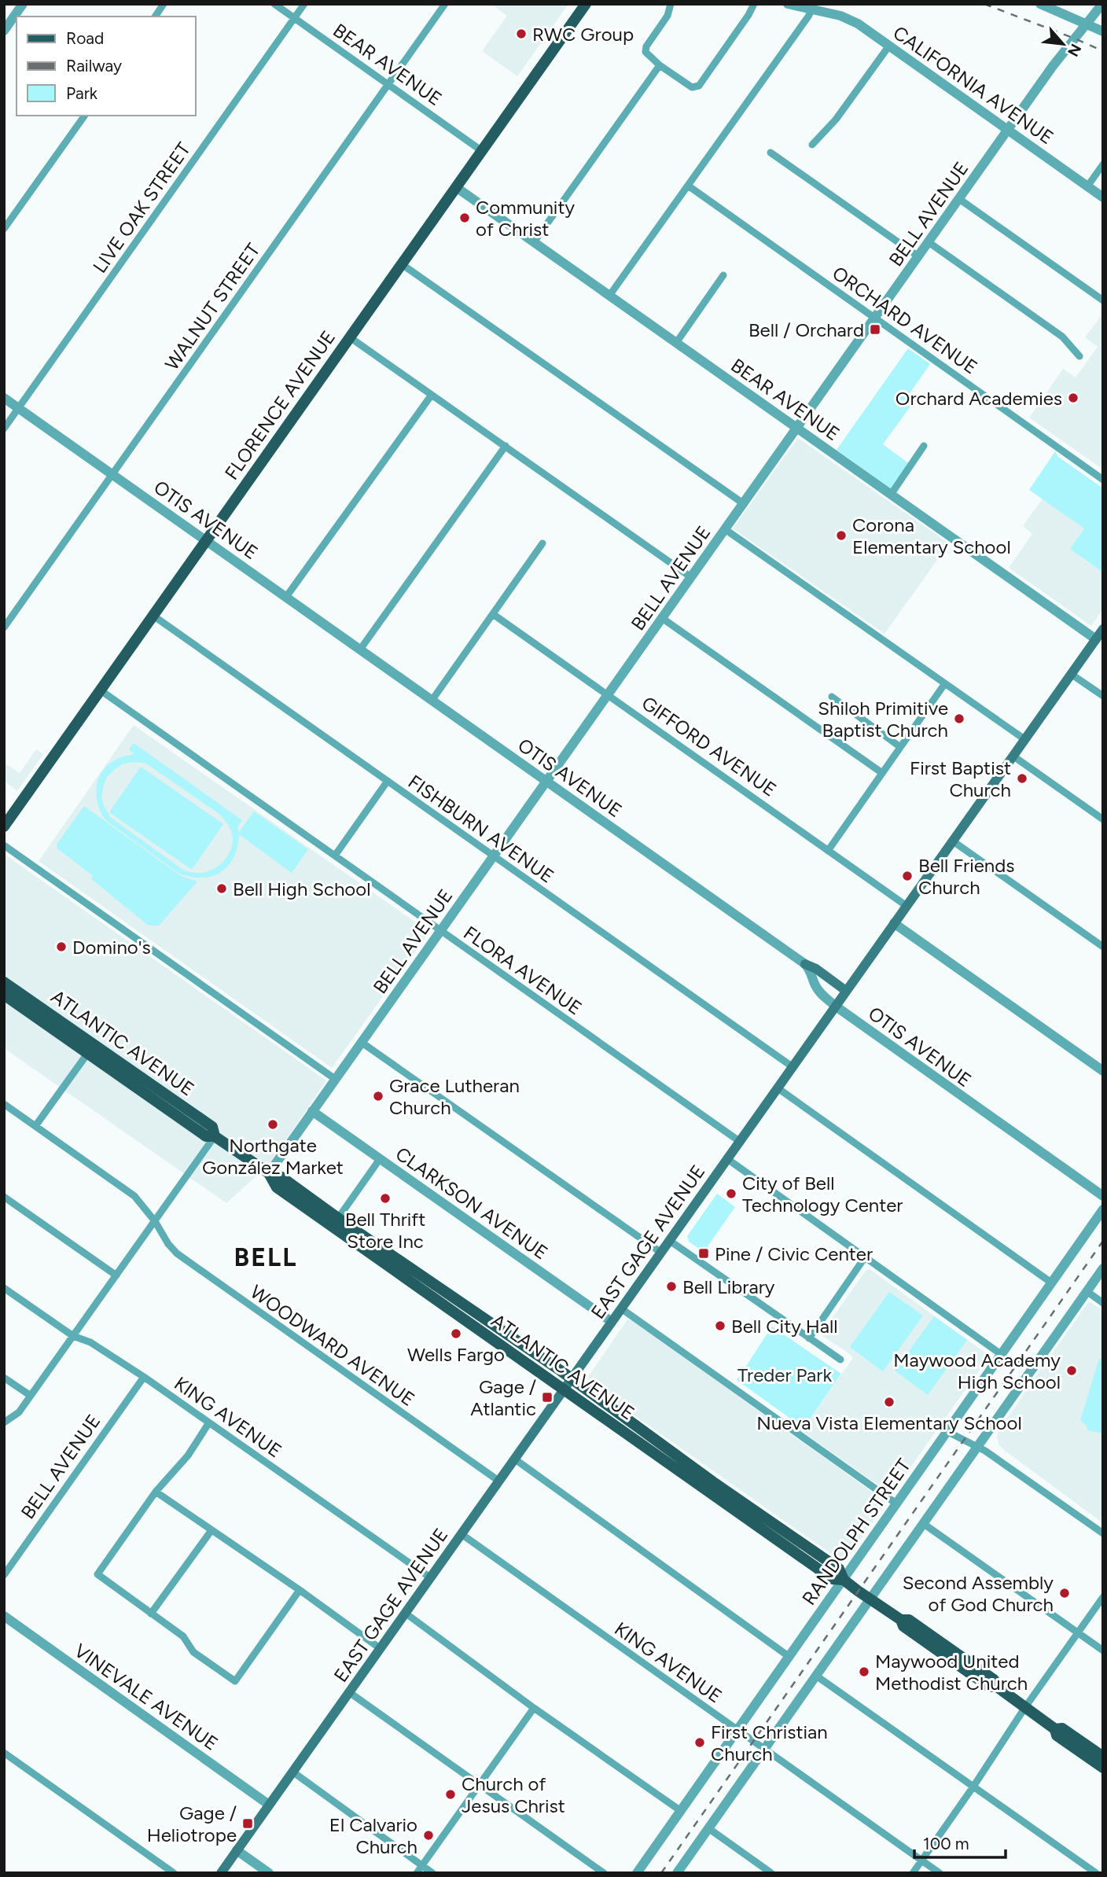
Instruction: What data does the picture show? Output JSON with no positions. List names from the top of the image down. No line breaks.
{"streets":{"main road":["FLORENCE AVENUE","ATLANTIC AVENUE","EAST GAGE AVENUE"],"street":["BEAR AVENUE","CALIFORNIA AVENUE","LIVE OAK STREET","BELL AVENUE","WALNUT STREET","ORCHARD AVENUE","OTIS AVENUE","GIFFORD AVENUE","FISHBURN AVENUE","FLORA AVENUE","CLARKSON AVENUE","WOODWARD AVENUE","KING AVENUE","RANDOLPH STREET","VINEVALE AVENUE"]},"crossings":[["BEAR AVENUE","LIVE OAK STREET"],["BEAR AVENUE","BELL AVENUE"],["BEAR AVENUE","WALNUT STREET"],["BEAR AVENUE","FLORENCE AVENUE"],["BEAR AVENUE","EAST GAGE AVENUE"],["CALIFORNIA AVENUE","BELL AVENUE"],["LIVE OAK STREET","OTIS AVENUE"],["BELL AVENUE","ORCHARD AVENUE"],["BELL AVENUE","OTIS AVENUE"],["BELL AVENUE","GIFFORD AVENUE"],["BELL AVENUE","FISHBURN AVENUE"],["BELL AVENUE","FLORA AVENUE"],["BELL AVENUE","ATLANTIC AVENUE"],["BELL AVENUE","CLARKSON AVENUE"],["BELL AVENUE","KING AVENUE"],["WALNUT STREET","OTIS AVENUE"],["FLORENCE AVENUE","OTIS AVENUE"],["FLORENCE AVENUE","FISHBURN AVENUE"],["FLORENCE AVENUE","FLORA AVENUE"],["OTIS AVENUE","EAST GAGE AVENUE"],["GIFFORD AVENUE","EAST GAGE AVENUE"],["FISHBURN AVENUE","EAST GAGE AVENUE"],["FLORA AVENUE","EAST GAGE AVENUE"],["ATLANTIC AVENUE","EAST GAGE AVENUE"],["ATLANTIC AVENUE","RANDOLPH STREET"],["CLARKSON AVENUE","EAST GAGE AVENUE"],["EAST GAGE AVENUE","WOODWARD AVENUE"],["EAST GAGE AVENUE","KING AVENUE"],["EAST GAGE AVENUE","VINEVALE AVENUE"],["KING AVENUE","RANDOLPH STREET"]],"districts":["BELL"],"parks":["Treder Park"],"places":{"other":["RWC Group","Community of Christ","Orchard Academies","Corona Elementary School","Shiloh Primitive Baptist Church","First Baptist Church","Bell Friends Church","Bell High School","Domino's","Grace Lutheran Church","Northgate González Market","City of Bell Technology Center","Bell Thrift Store Inc","Bell Library","Bell City Hall","Wells Fargo","Maywood Academy High School","Nueva Vista Elementary School","Second Assembly of God Church","Maywood United Methodist Church","First Christian Church","Church of Jesus Christ","El Calvario Church"],"transit":["Bell / Orchard","Pine / Civic Center","Gage / Atlantic","Gage / Heliotrope"]},"legend":["Road","Railway","Park"],"scale_bar":"100 m","north":"bottom right"}
